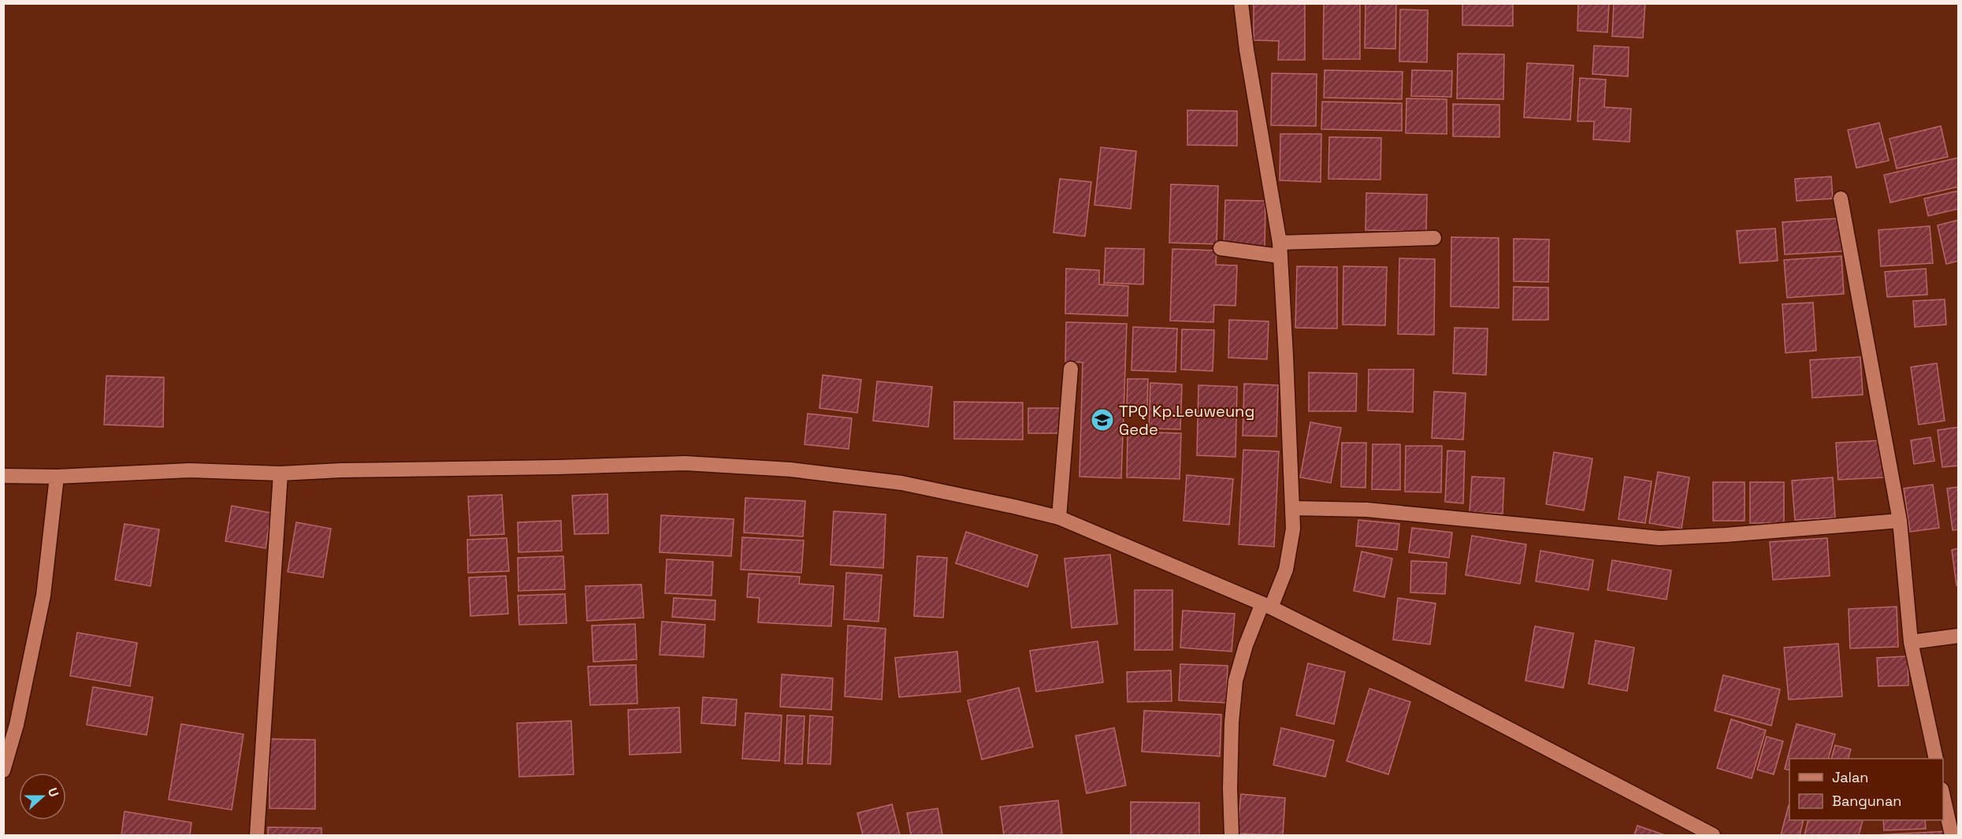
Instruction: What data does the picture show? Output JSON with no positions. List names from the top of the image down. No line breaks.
{"places":{"school or university":["TPQ Kp.Leuweung Gede"]},"legend":["Jalan","Bangunan"],"north":"right"}
